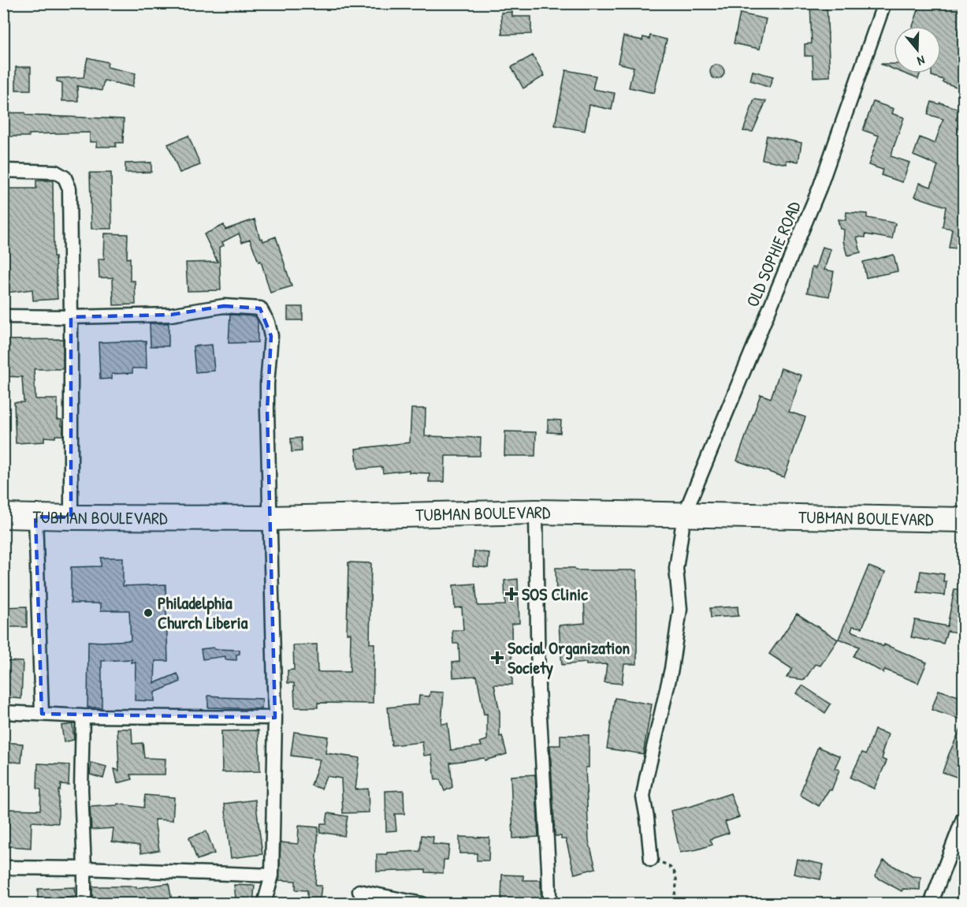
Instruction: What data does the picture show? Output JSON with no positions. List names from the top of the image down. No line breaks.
{"streets":{"highway":["TUBMAN BOULEVARD"],"street":["OLD SOPHIE ROAD"]},"crossings":[["OLD SOPHIE ROAD","TUBMAN BOULEVARD"]],"places":{"health":["SOS Clinic","Social Organization Society"],"other":["Philadelphia Church Liberia"]},"north":"bottom"}
